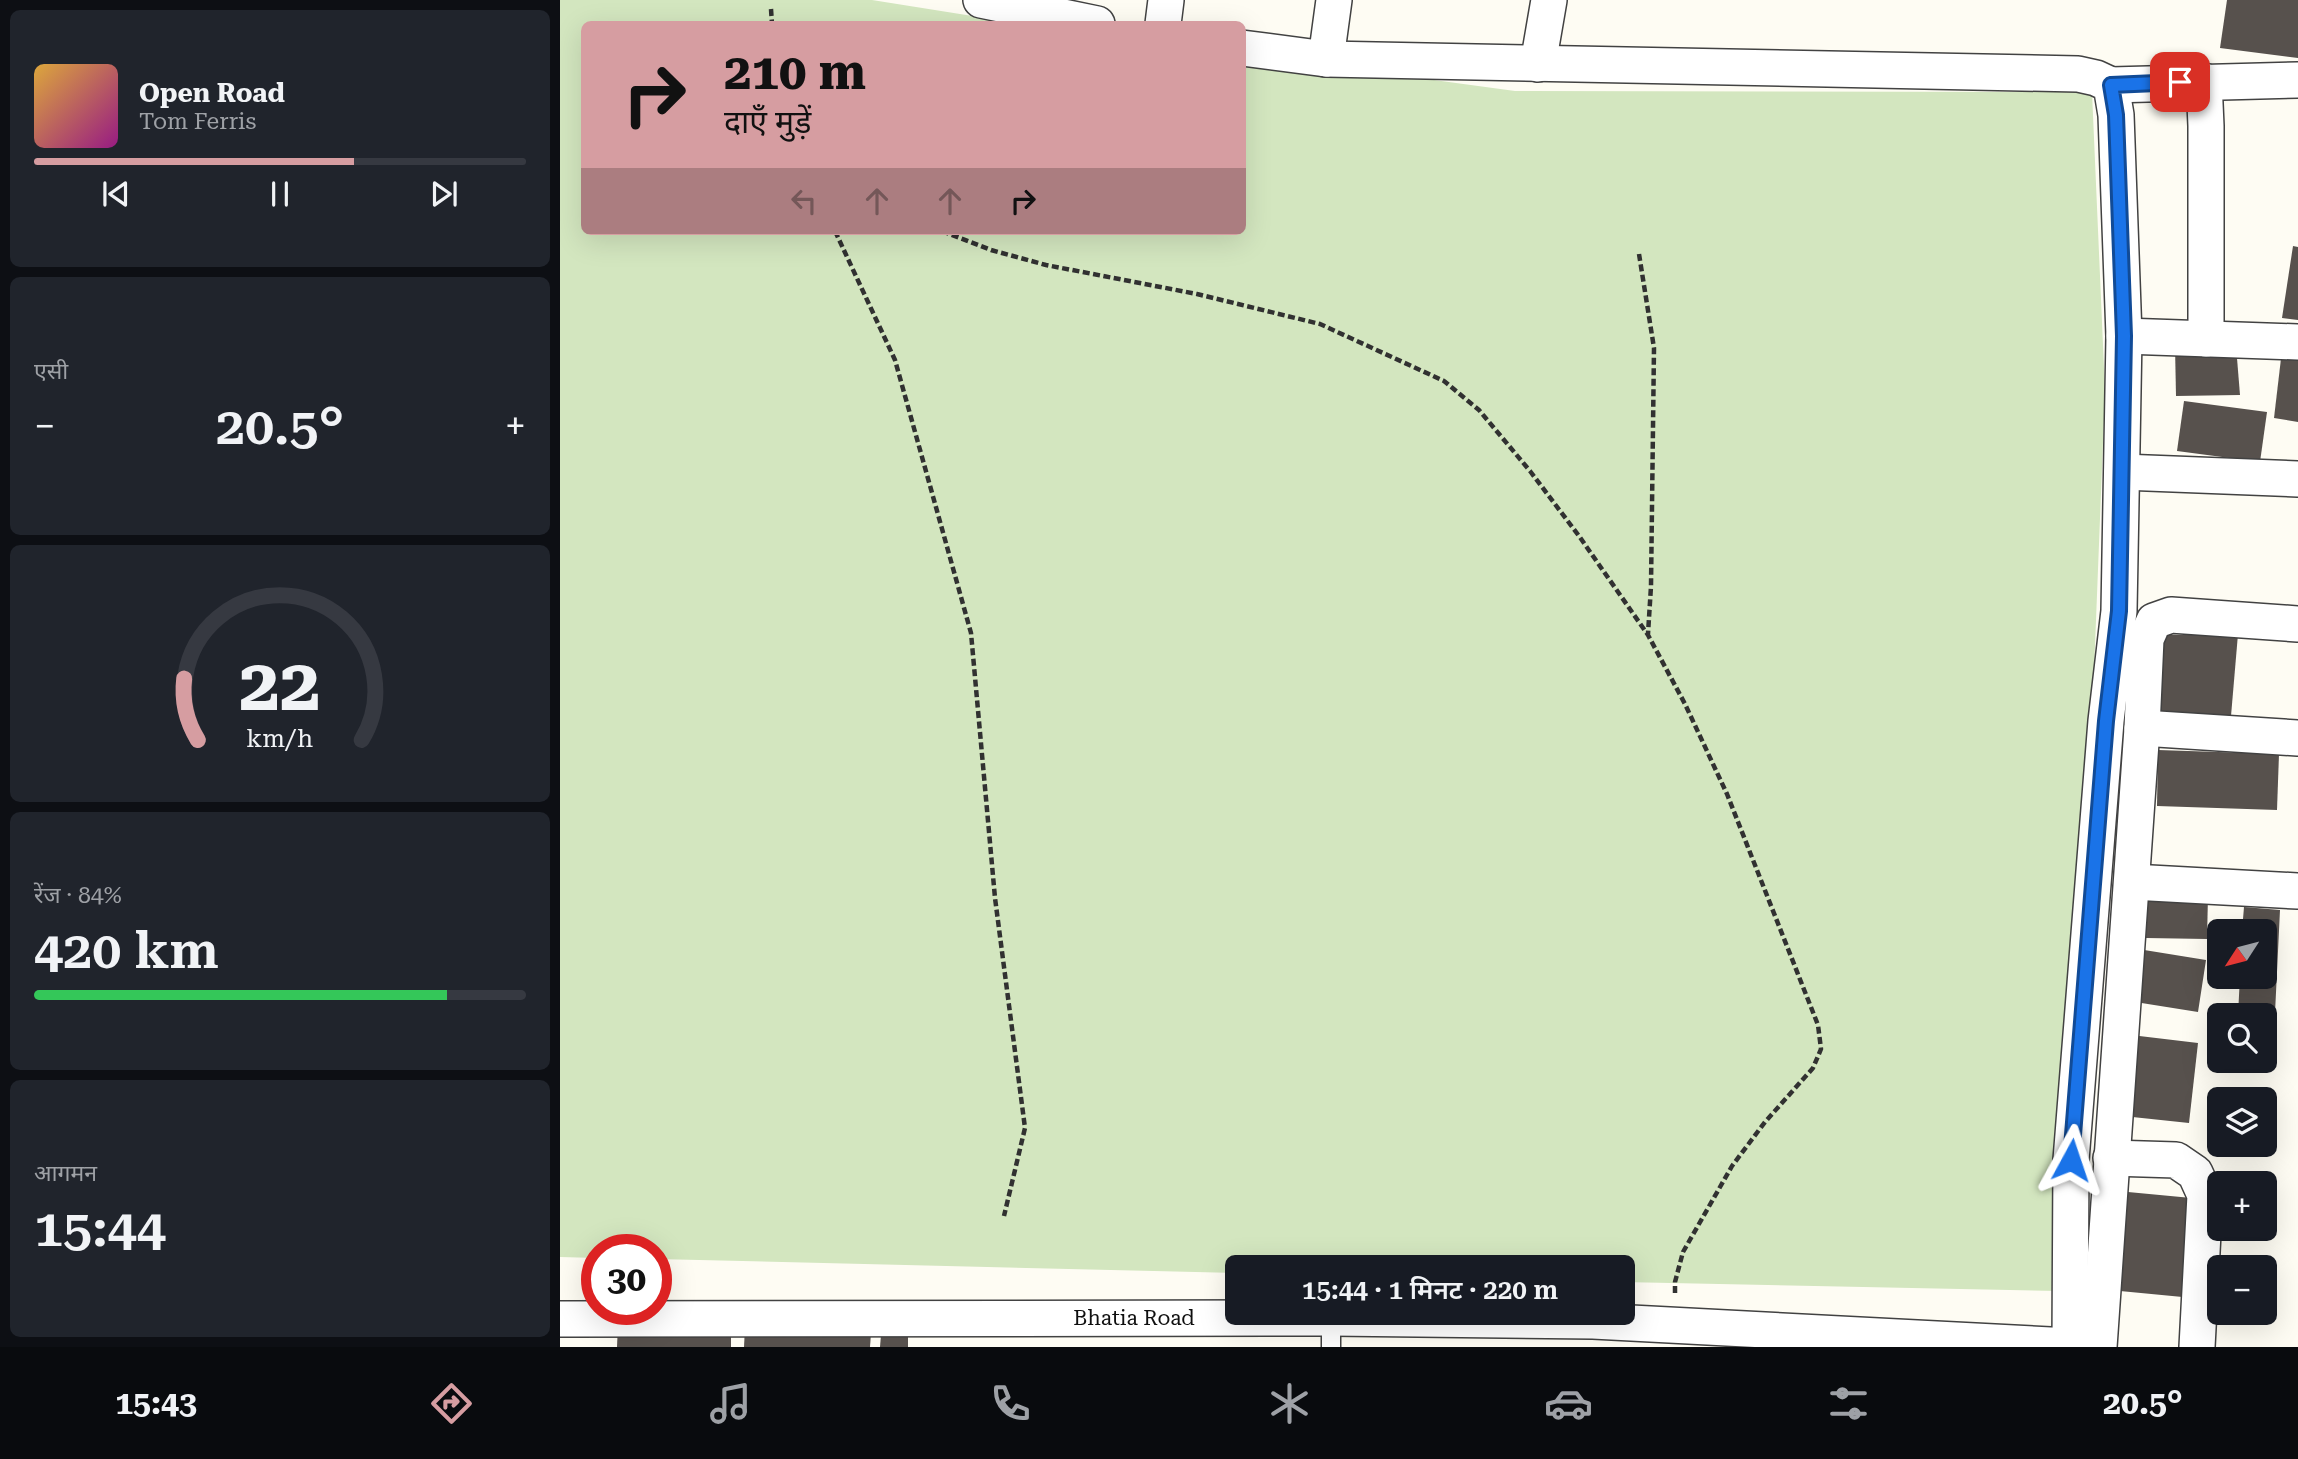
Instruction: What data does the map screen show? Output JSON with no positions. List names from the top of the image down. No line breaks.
{"streets":{"street":["Bhatia Road"]},"north":"bottom left","page":{"turn":["210 m","दाएँ मुड़ें"],"song":["Open Road","Tom Ferris"],"tile":["एसी",["रेंज · 84%","420 km"],["आगमन","15:44"]],"heat":["−","20.5°","+"],"map_buttons":["+","−"],"limit":"30","trip":"15:44 · 1 मिनट · 220 m","tabs":["15:43","20.5°"],"gauge":["22","km/h"]}}
